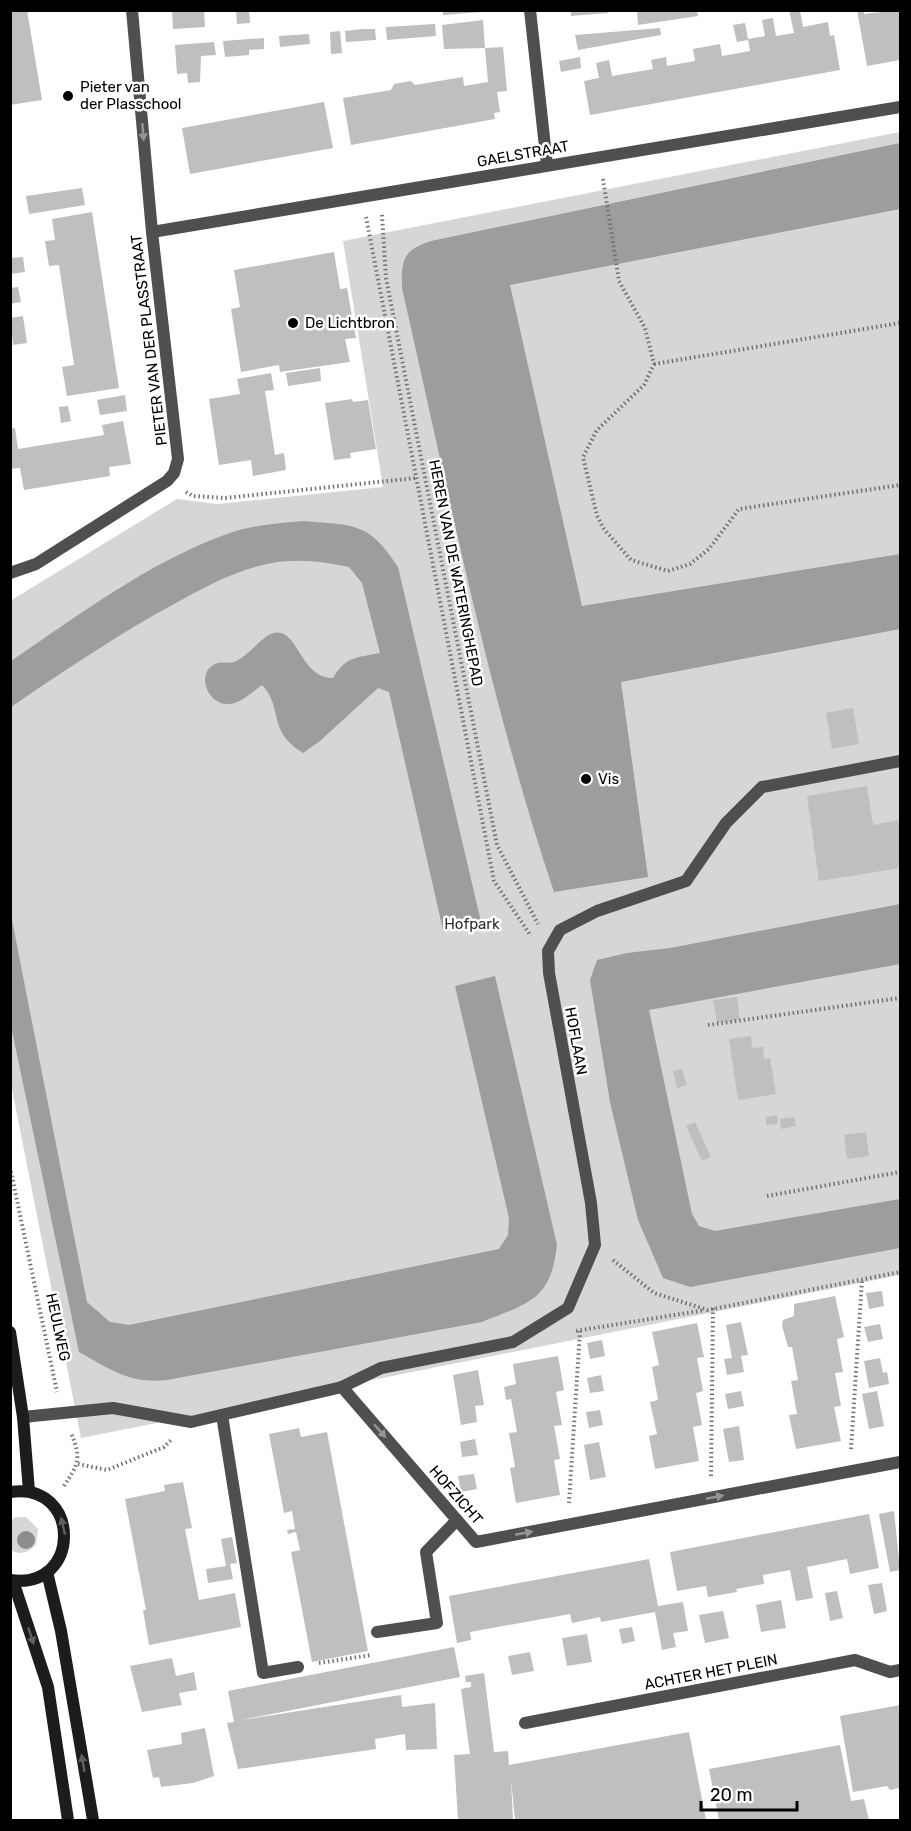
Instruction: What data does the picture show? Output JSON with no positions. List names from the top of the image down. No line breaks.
{"streets":{"street":["GAELSTRAAT","PIETER VAN DER PLASSTRAAT","HOFLAAN","HOFZICHT","ACHTER HET PLEIN"],"path":["HEREN VAN DE WATERINGHEPAD","HEULWEG"]},"crossings":[["GAELSTRAAT","PIETER VAN DER PLASSTRAAT"],["GAELSTRAAT","HEREN VAN DE WATERINGHEPAD"],["HEREN VAN DE WATERINGHEPAD","HOFLAAN"],["HOFLAAN","HOFZICHT"]],"one_way":["PIETER VAN DER PLASSTRAAT","HOFZICHT"],"parks":["Hofpark"],"places":["Pieter van der Plasschool","De Lichtbron","Vis"],"scale_bar":"20 m"}
